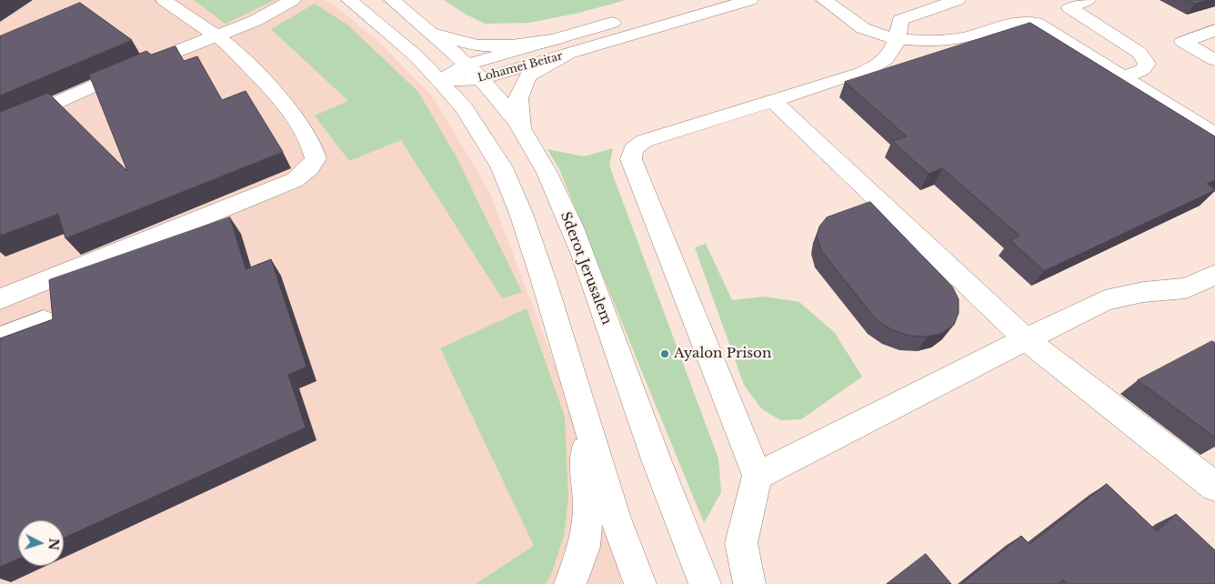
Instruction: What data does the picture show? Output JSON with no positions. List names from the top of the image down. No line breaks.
{"streets":{"main road":["Lohamei Beitar","Sderot Jerusalem"]},"crossings":[["Lohamei Beitar","Sderot Jerusalem"]],"places":["Ayalon Prison"],"north":"right"}
